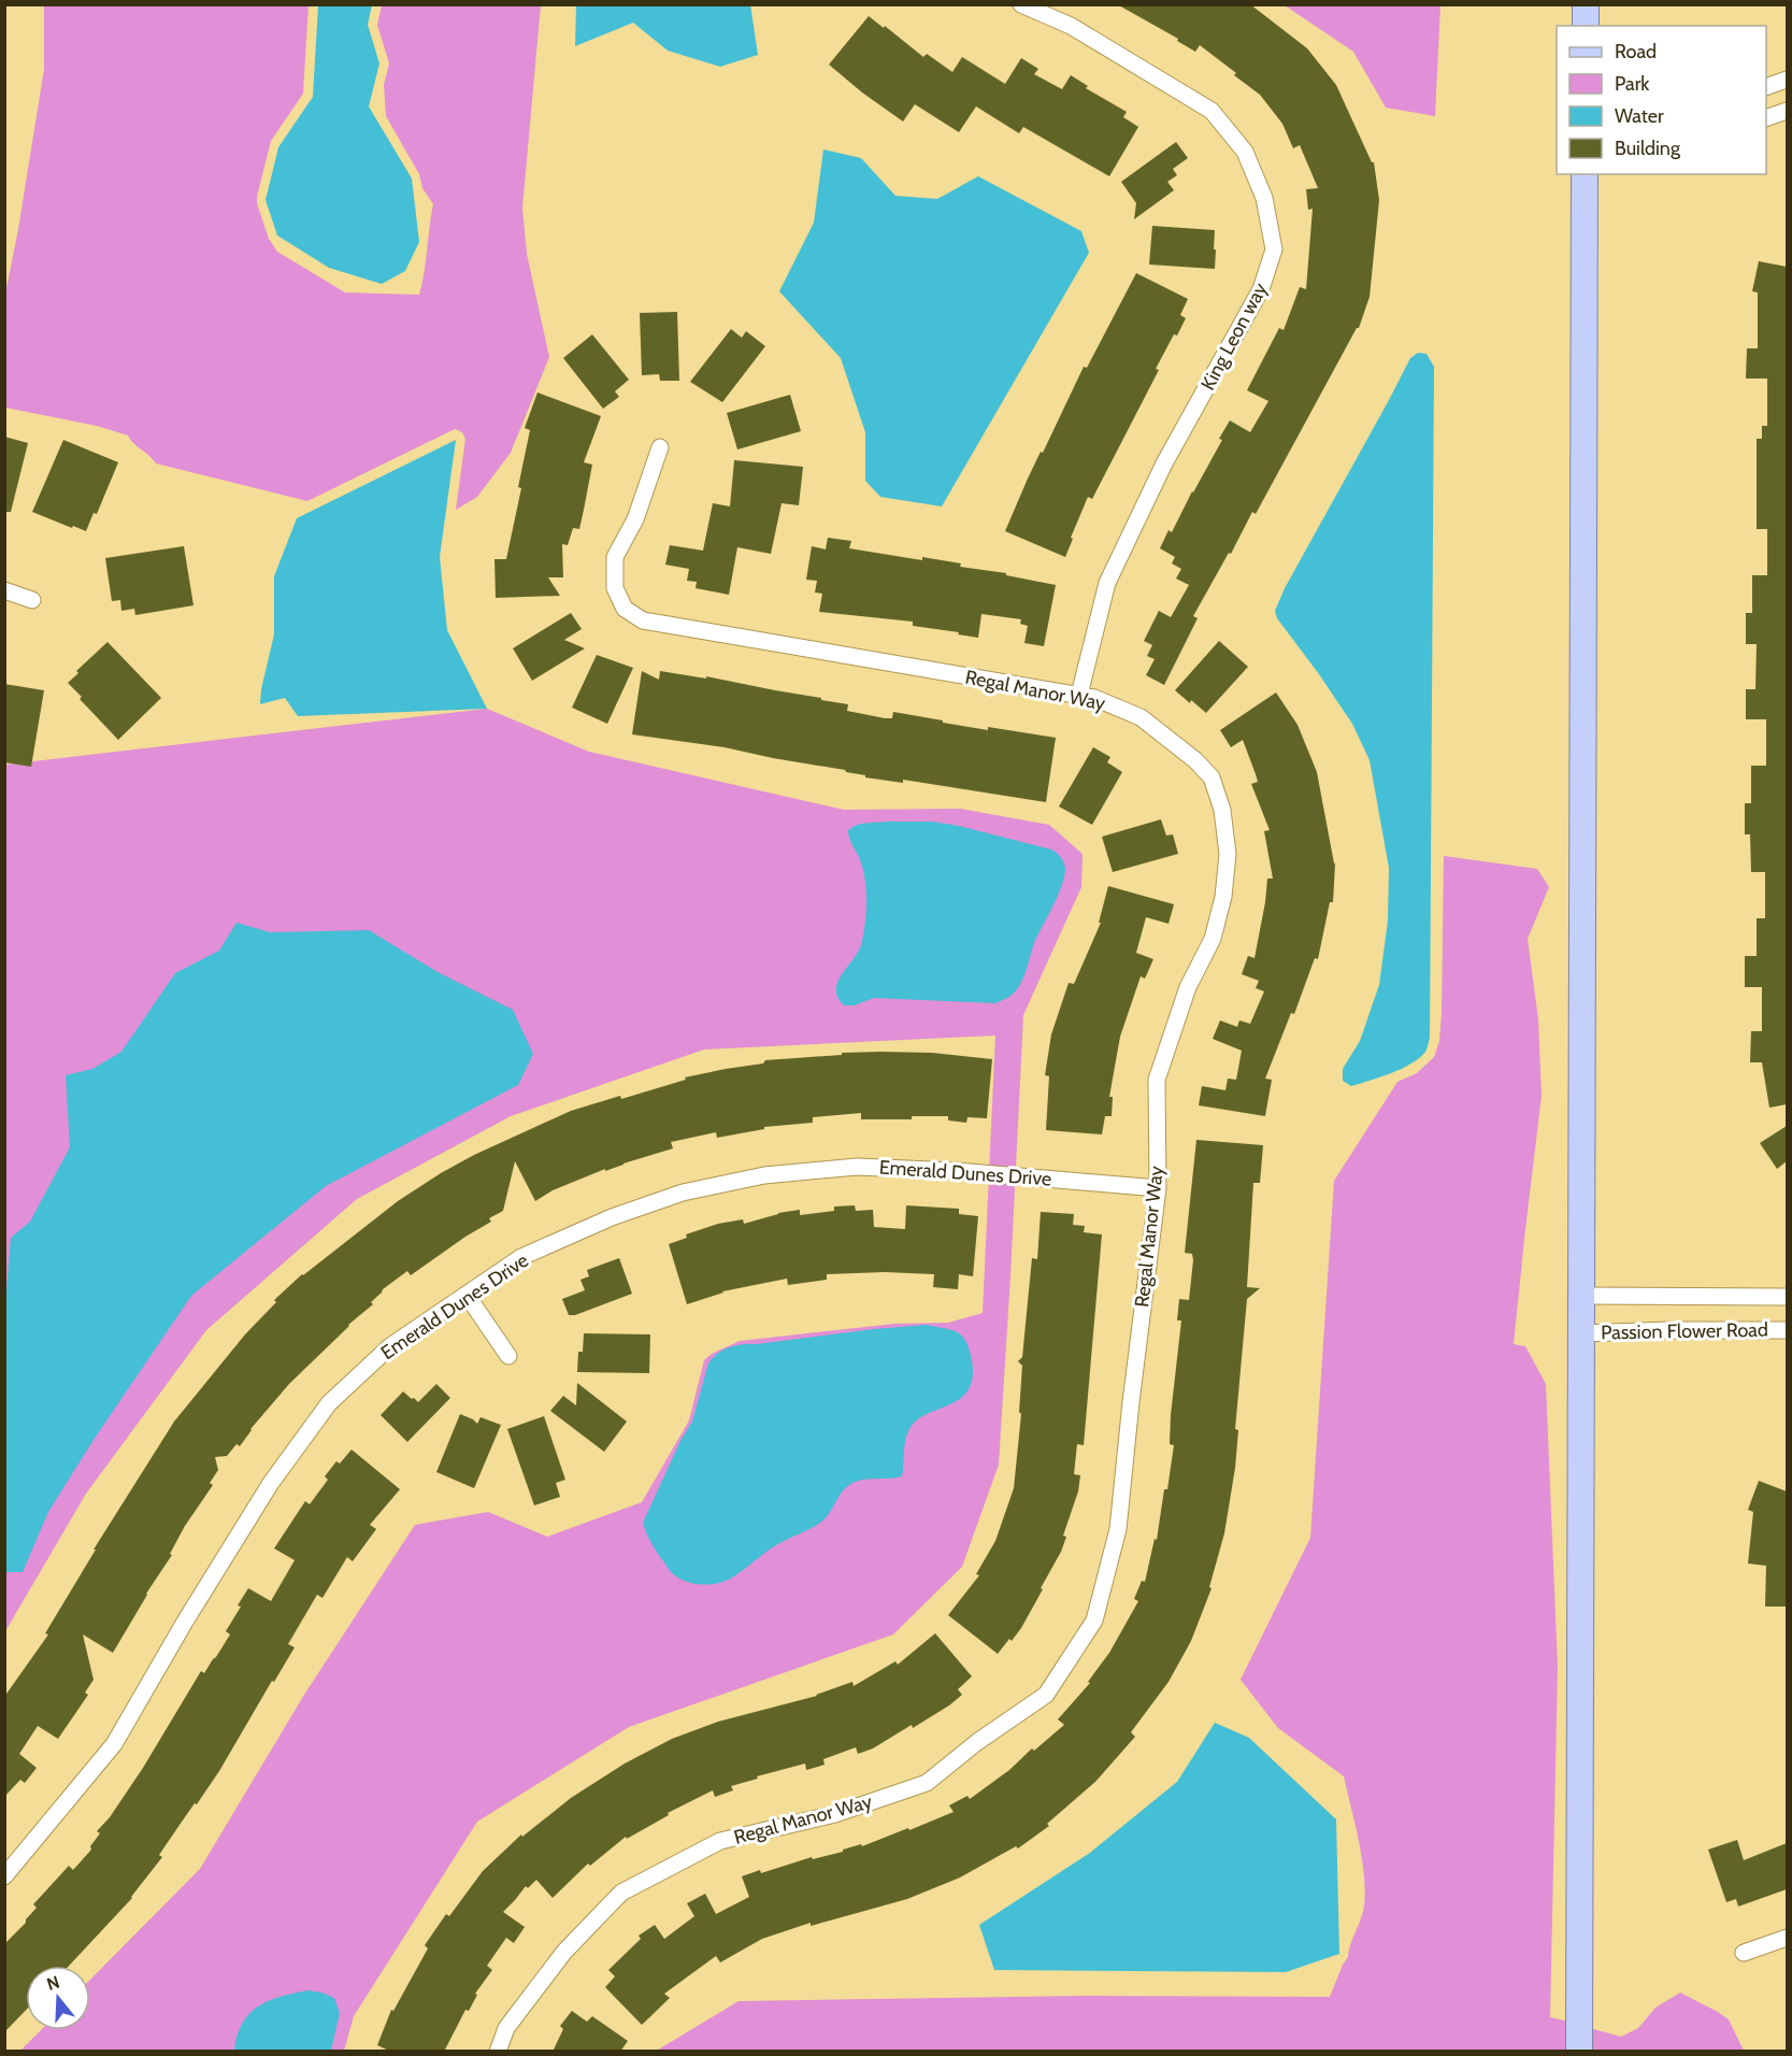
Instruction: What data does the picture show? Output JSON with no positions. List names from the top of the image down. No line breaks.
{"streets":{"street":["King Leon way","Regal Manor Way","Emerald Dunes Drive","Passion Flower Road"]},"crossings":[["King Leon way","Regal Manor Way"],["Regal Manor Way","Emerald Dunes Drive"]],"legend":["Road","Park","Water","Building"],"north":"top"}
